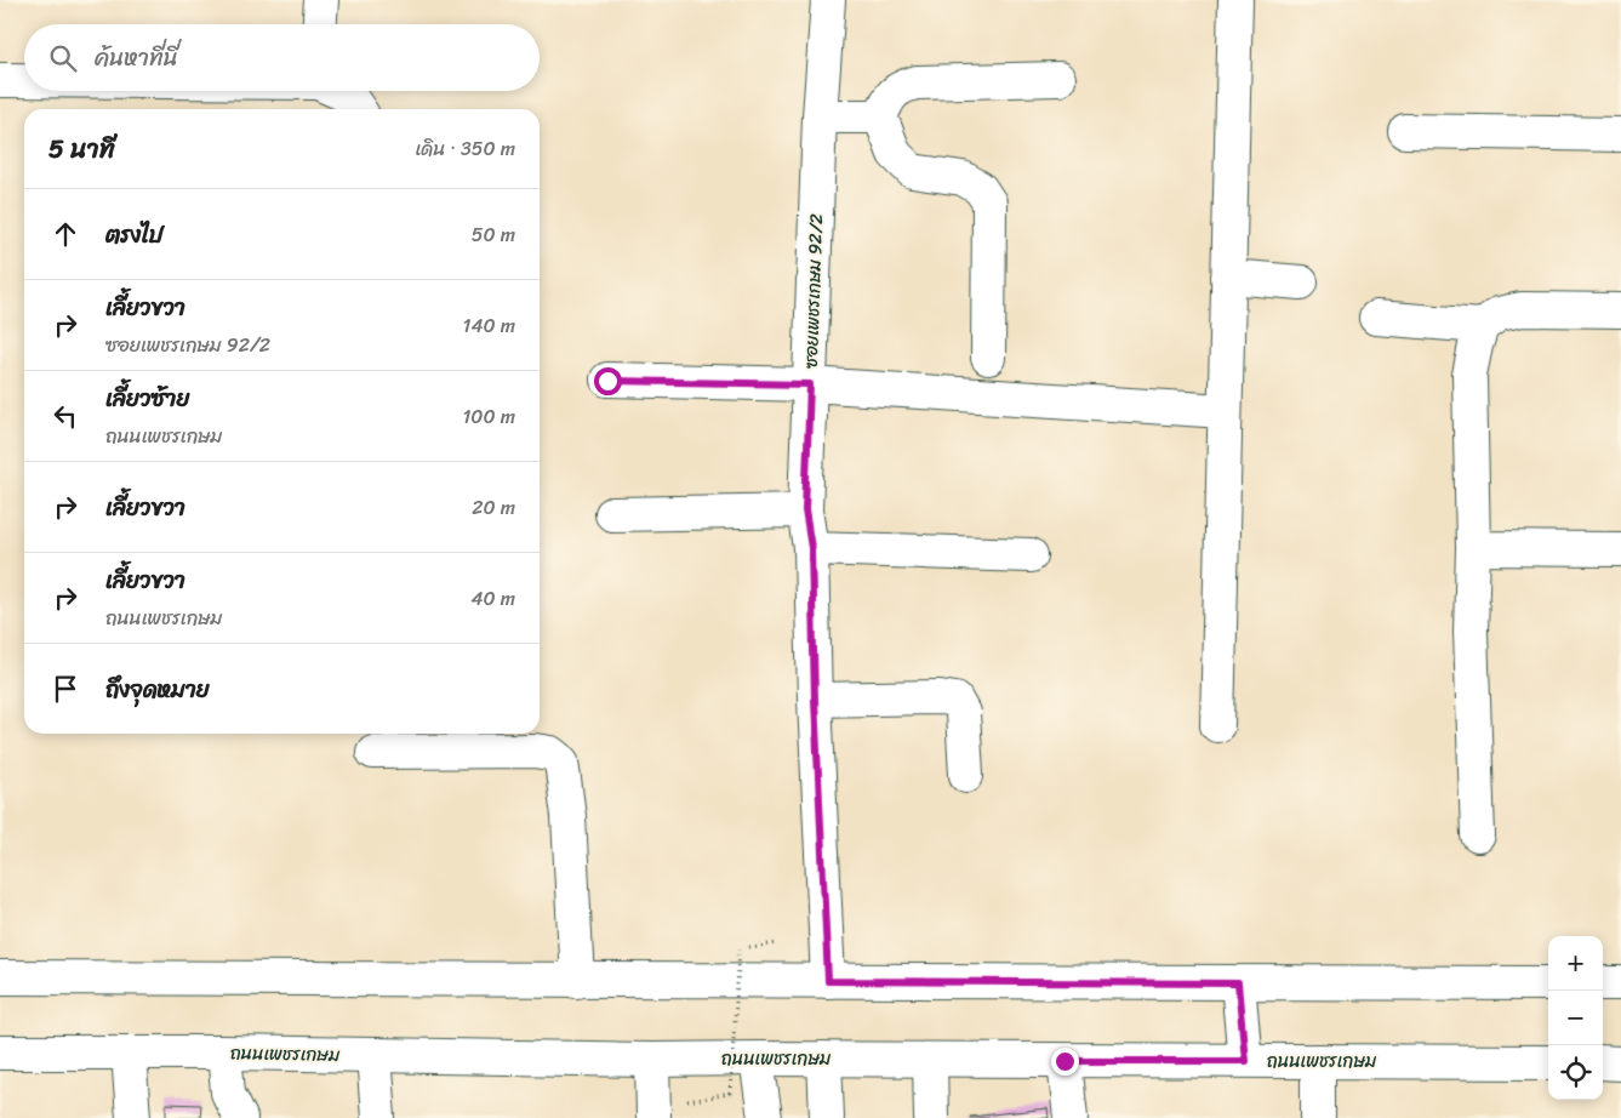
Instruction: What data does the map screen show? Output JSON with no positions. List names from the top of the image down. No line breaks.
{"streets":{"street":["ซอยเพชรเกษม 92/2","ถนนเพชรเกษม"]},"page":{"search":"ค้นหาที่นี่","heading":["5 นาที","เดิน · 350 m"],"list":[["ตรงไป","50 m"],["เลี้ยวขวา","ซอยเพชรเกษม 92/2","140 m"],["เลี้ยวซ้าย","ถนนเพชรเกษม","100 m"],["เลี้ยวขวา","20 m"],["เลี้ยวขวา","ถนนเพชรเกษม","40 m"],"ถึงจุดหมาย"],"map_buttons":["+","−"]}}
